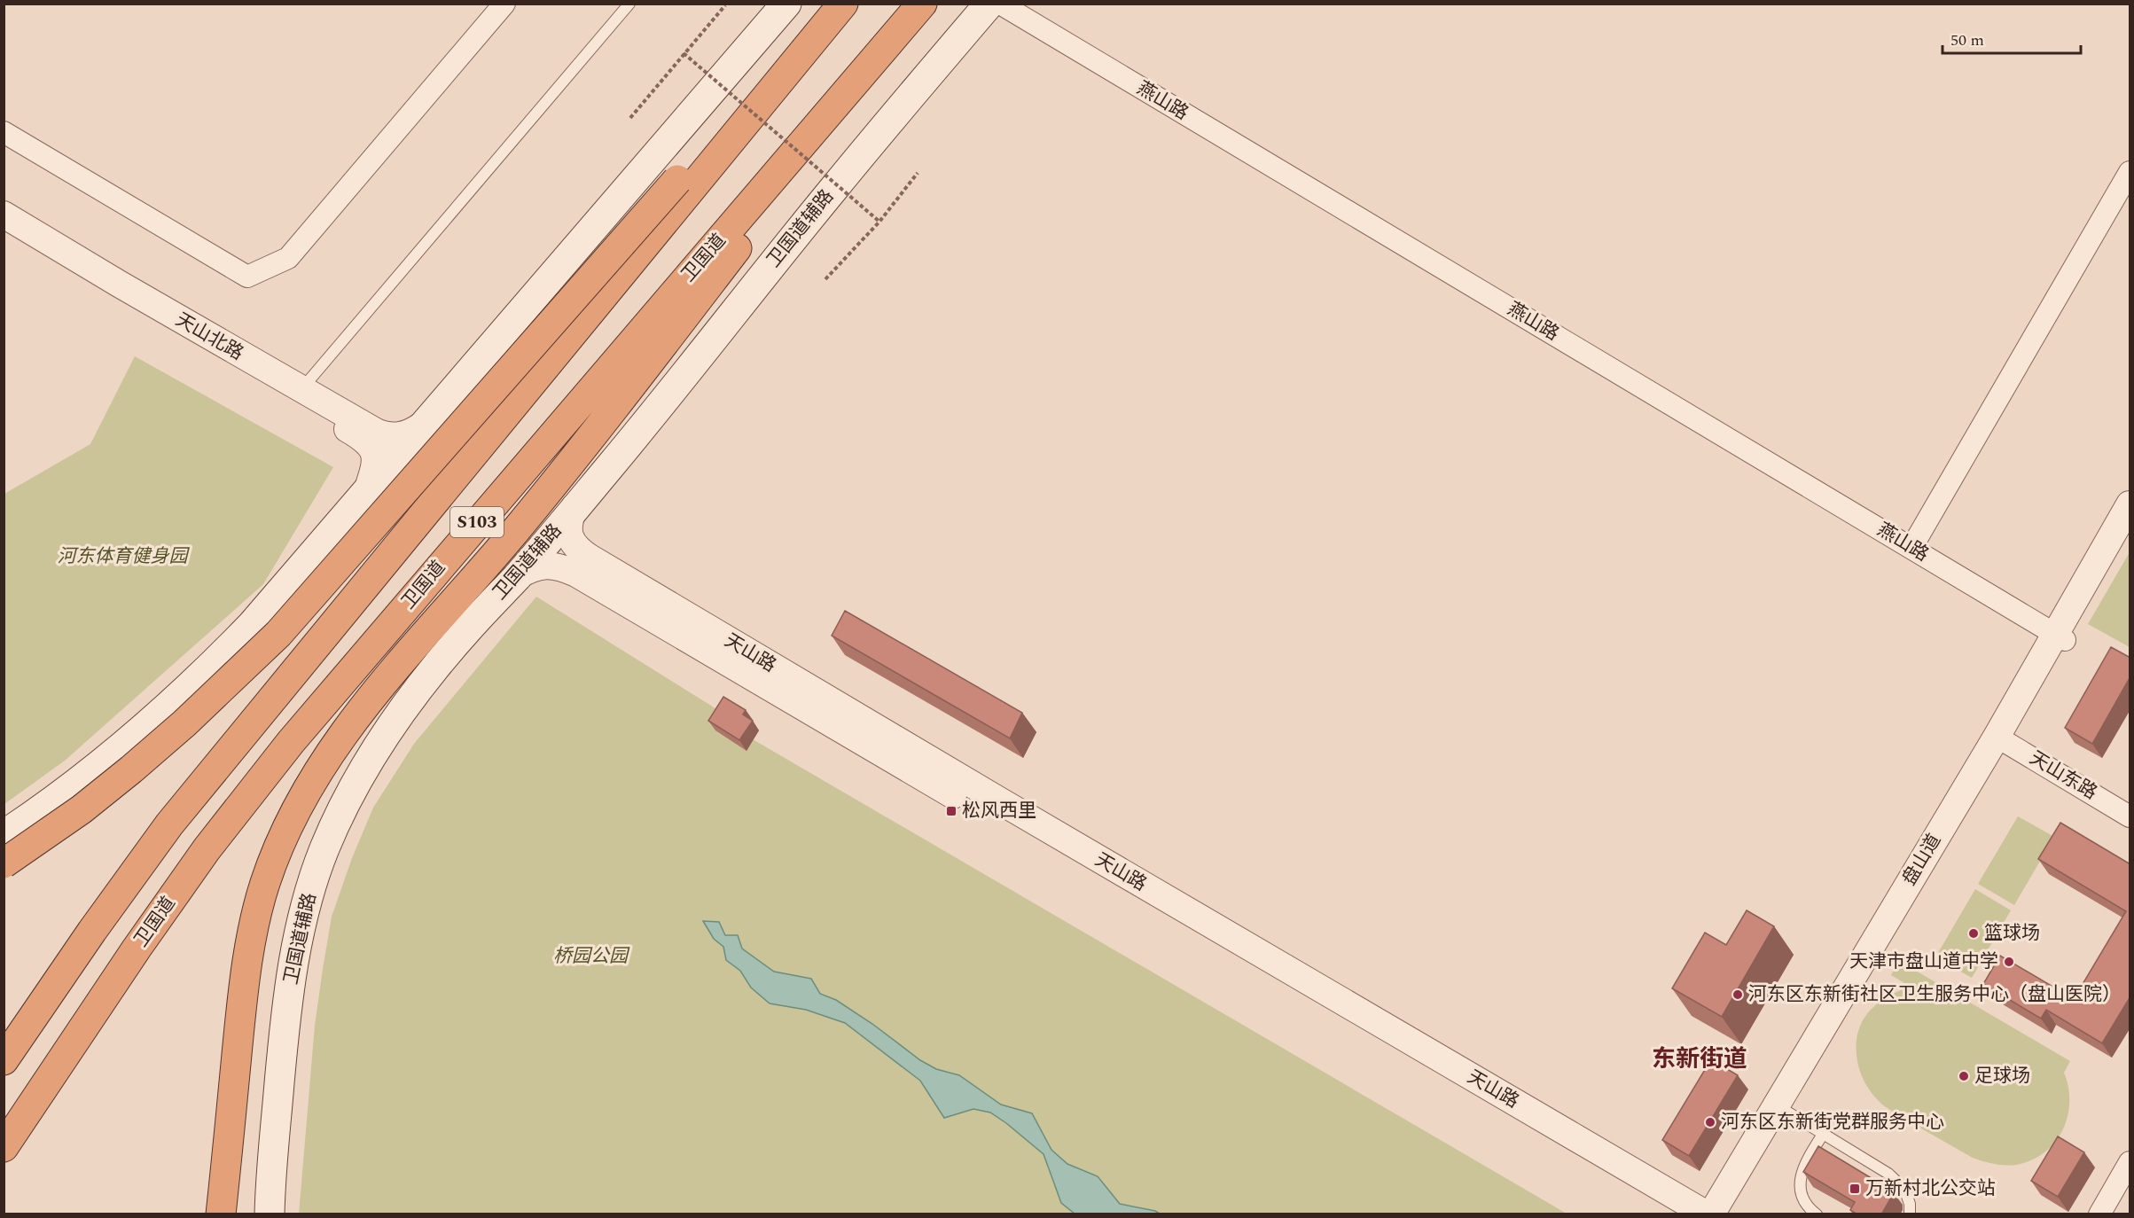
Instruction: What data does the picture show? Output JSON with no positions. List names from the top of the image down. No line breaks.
{"streets":{"highway":["卫国道","S103"],"main road":["卫国道辅路"],"street":["燕山路","天山北路","天山路","天山东路","盘山道"]},"crossings":[["燕山路","盘山道"],["卫国道辅路","天山路"],["天山东路","盘山道"]],"districts":["东新街道"],"parks":["河东体育健身园","桥园公园"],"places":{"transit":["松风西里","万新村北公交站"],"other":["篮球场","天津市盘山道中学","河东区东新街社区卫生服务中心（盘山医院）","足球场","河东区东新街党群服务中心"]},"scale_bar":"50 m"}
